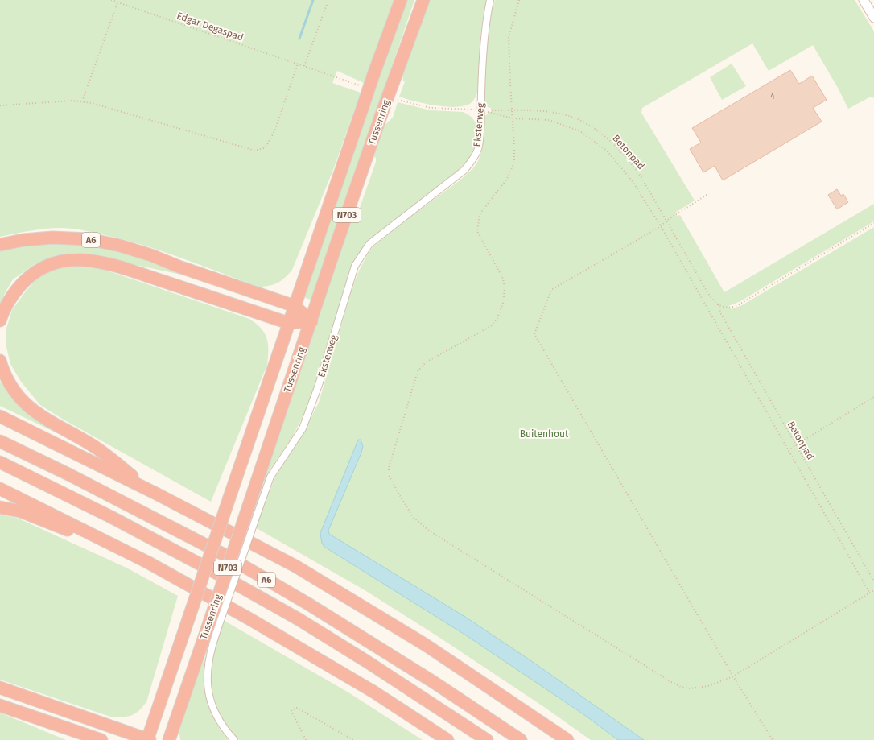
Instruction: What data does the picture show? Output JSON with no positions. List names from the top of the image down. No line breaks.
{"streets":{"highway":["Tussenring","N703","A6"],"street":["Eksterweg"],"path":["Edgar Degaspad","Betonpad"]},"crossings":[["Tussenring","Eksterweg"],["Tussenring","A6"],["Eksterweg","Betonpad"],["N703","A6"]],"parks":["Buitenhout"],"house_numbers":["4"]}
